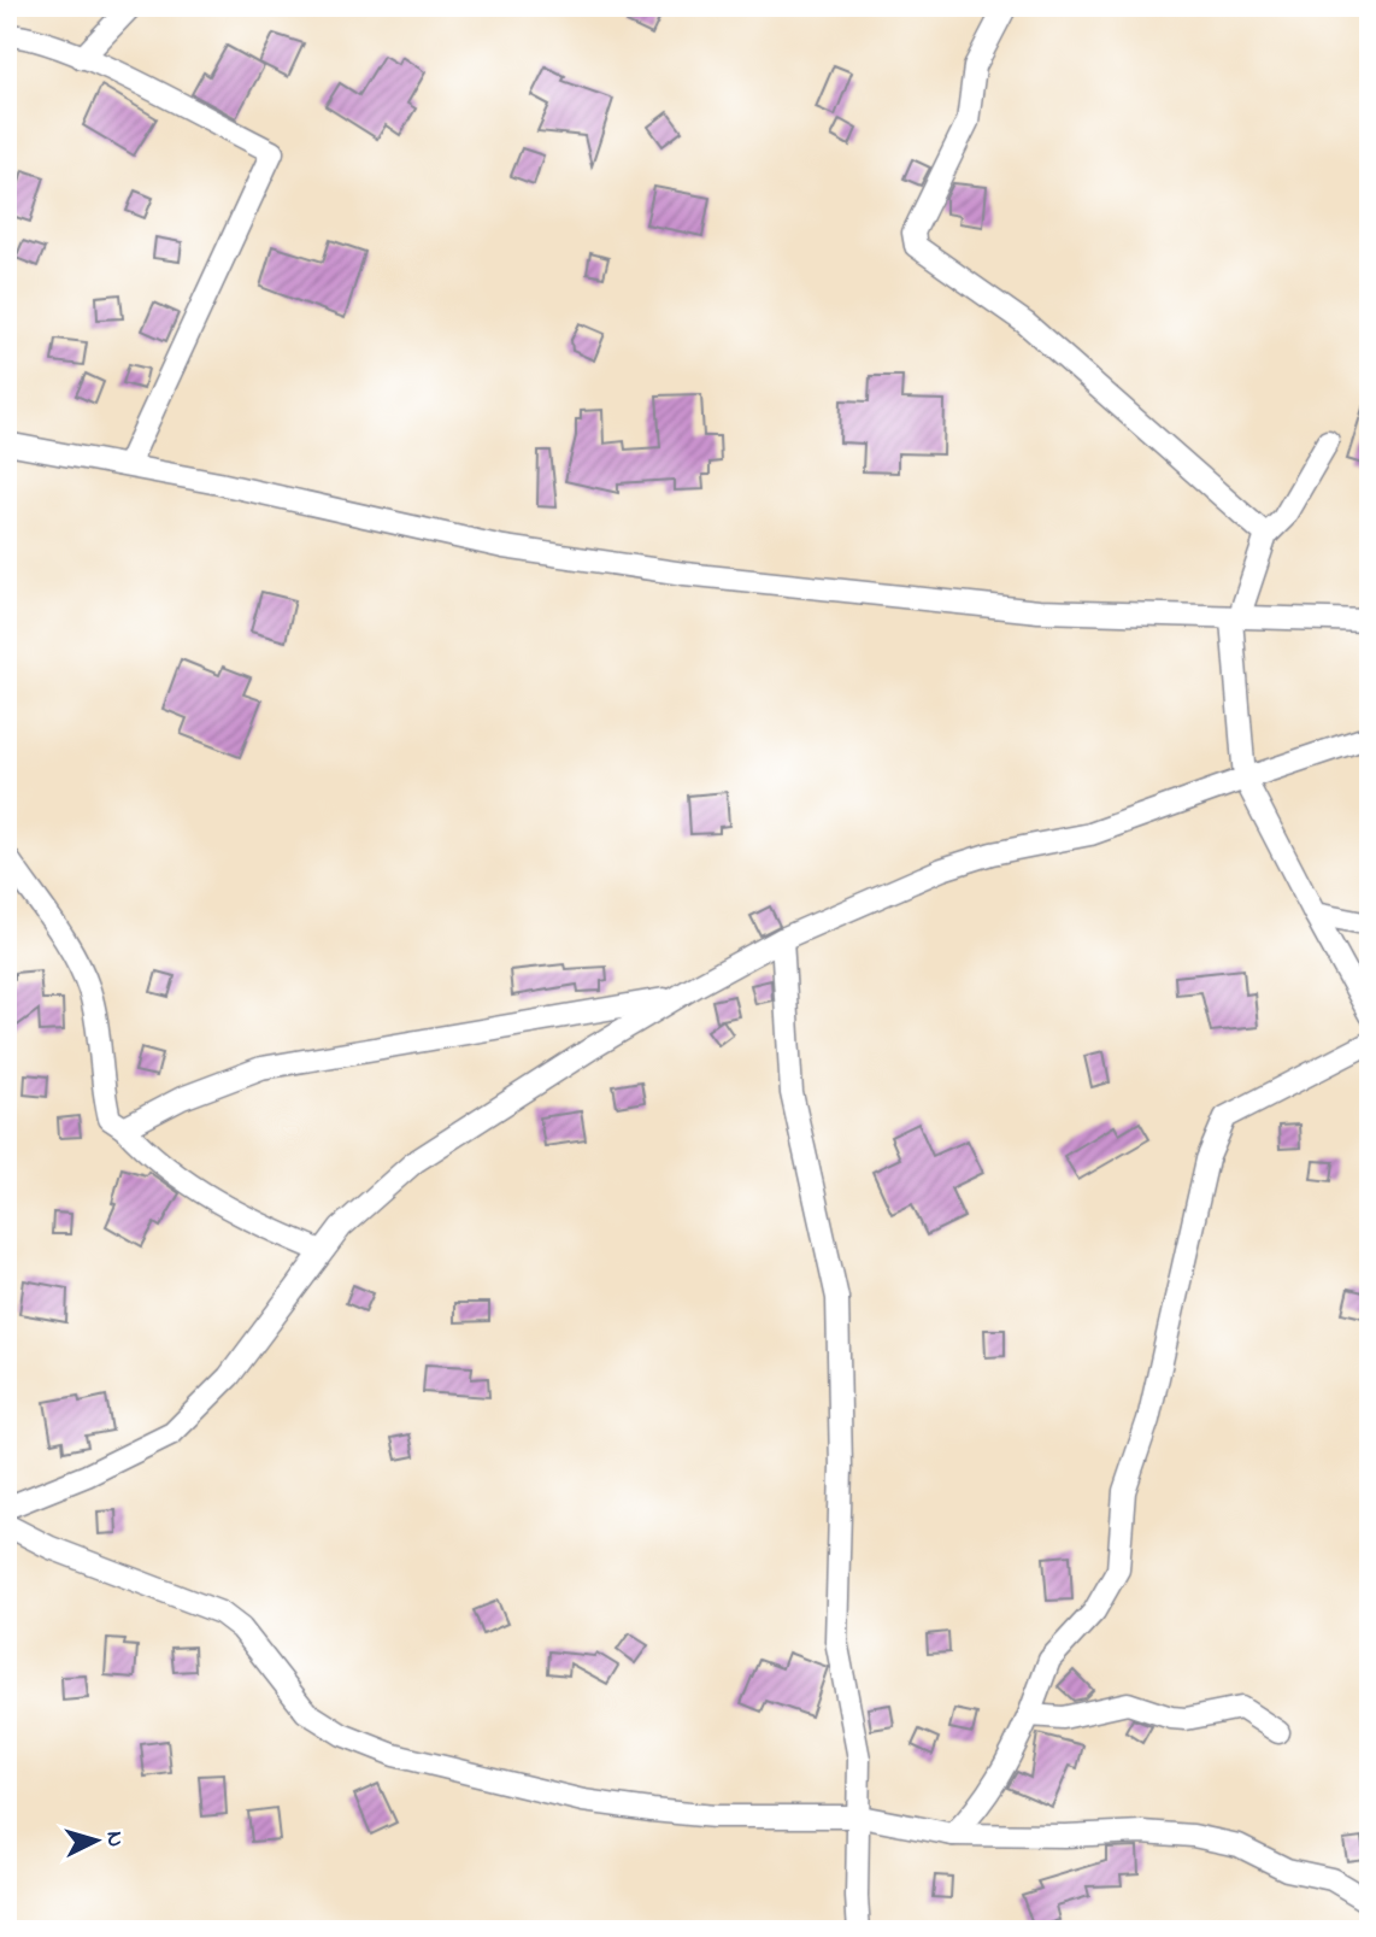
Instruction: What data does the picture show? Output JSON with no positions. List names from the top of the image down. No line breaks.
{"north":"right"}
